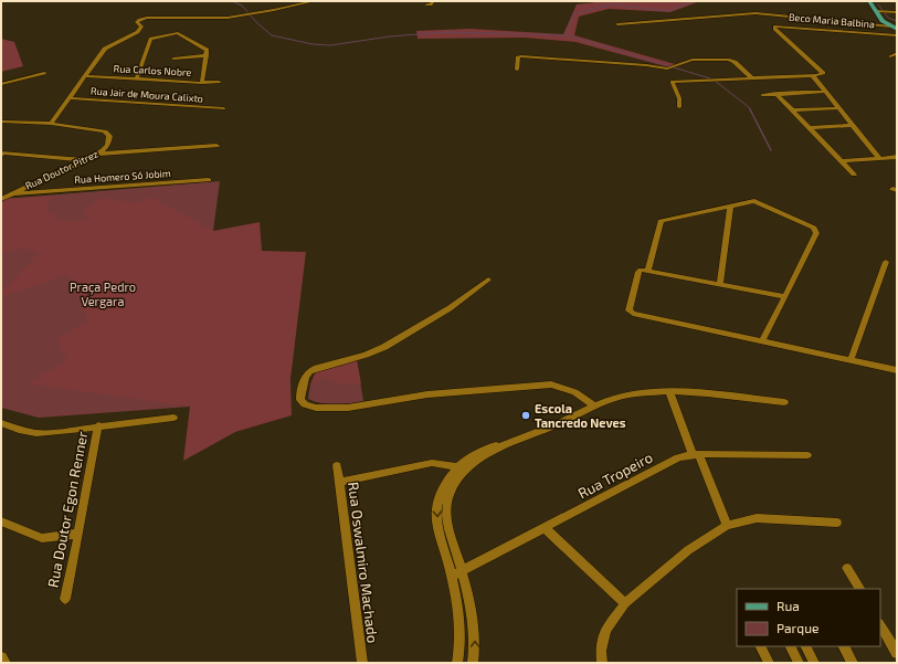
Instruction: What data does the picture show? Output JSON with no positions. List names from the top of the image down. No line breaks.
{"streets":{"street":["Beco Maria Balbina","Rua Carlos Nobre","Rua Jair de Moura Calixto","Rua Doutor Pitrez","Rua Homero Só Jobim","Rua Tropeiro","Rua Doutor Egon Renner","Rua Oswalmiro Machado"]},"crossings":[["Rua Doutor Pitrez","Rua Homero Só Jobim"]],"parks":["Praça Pedro Vergara"],"places":["Escola Tancredo Neves"],"legend":["Rua","Parque"]}
